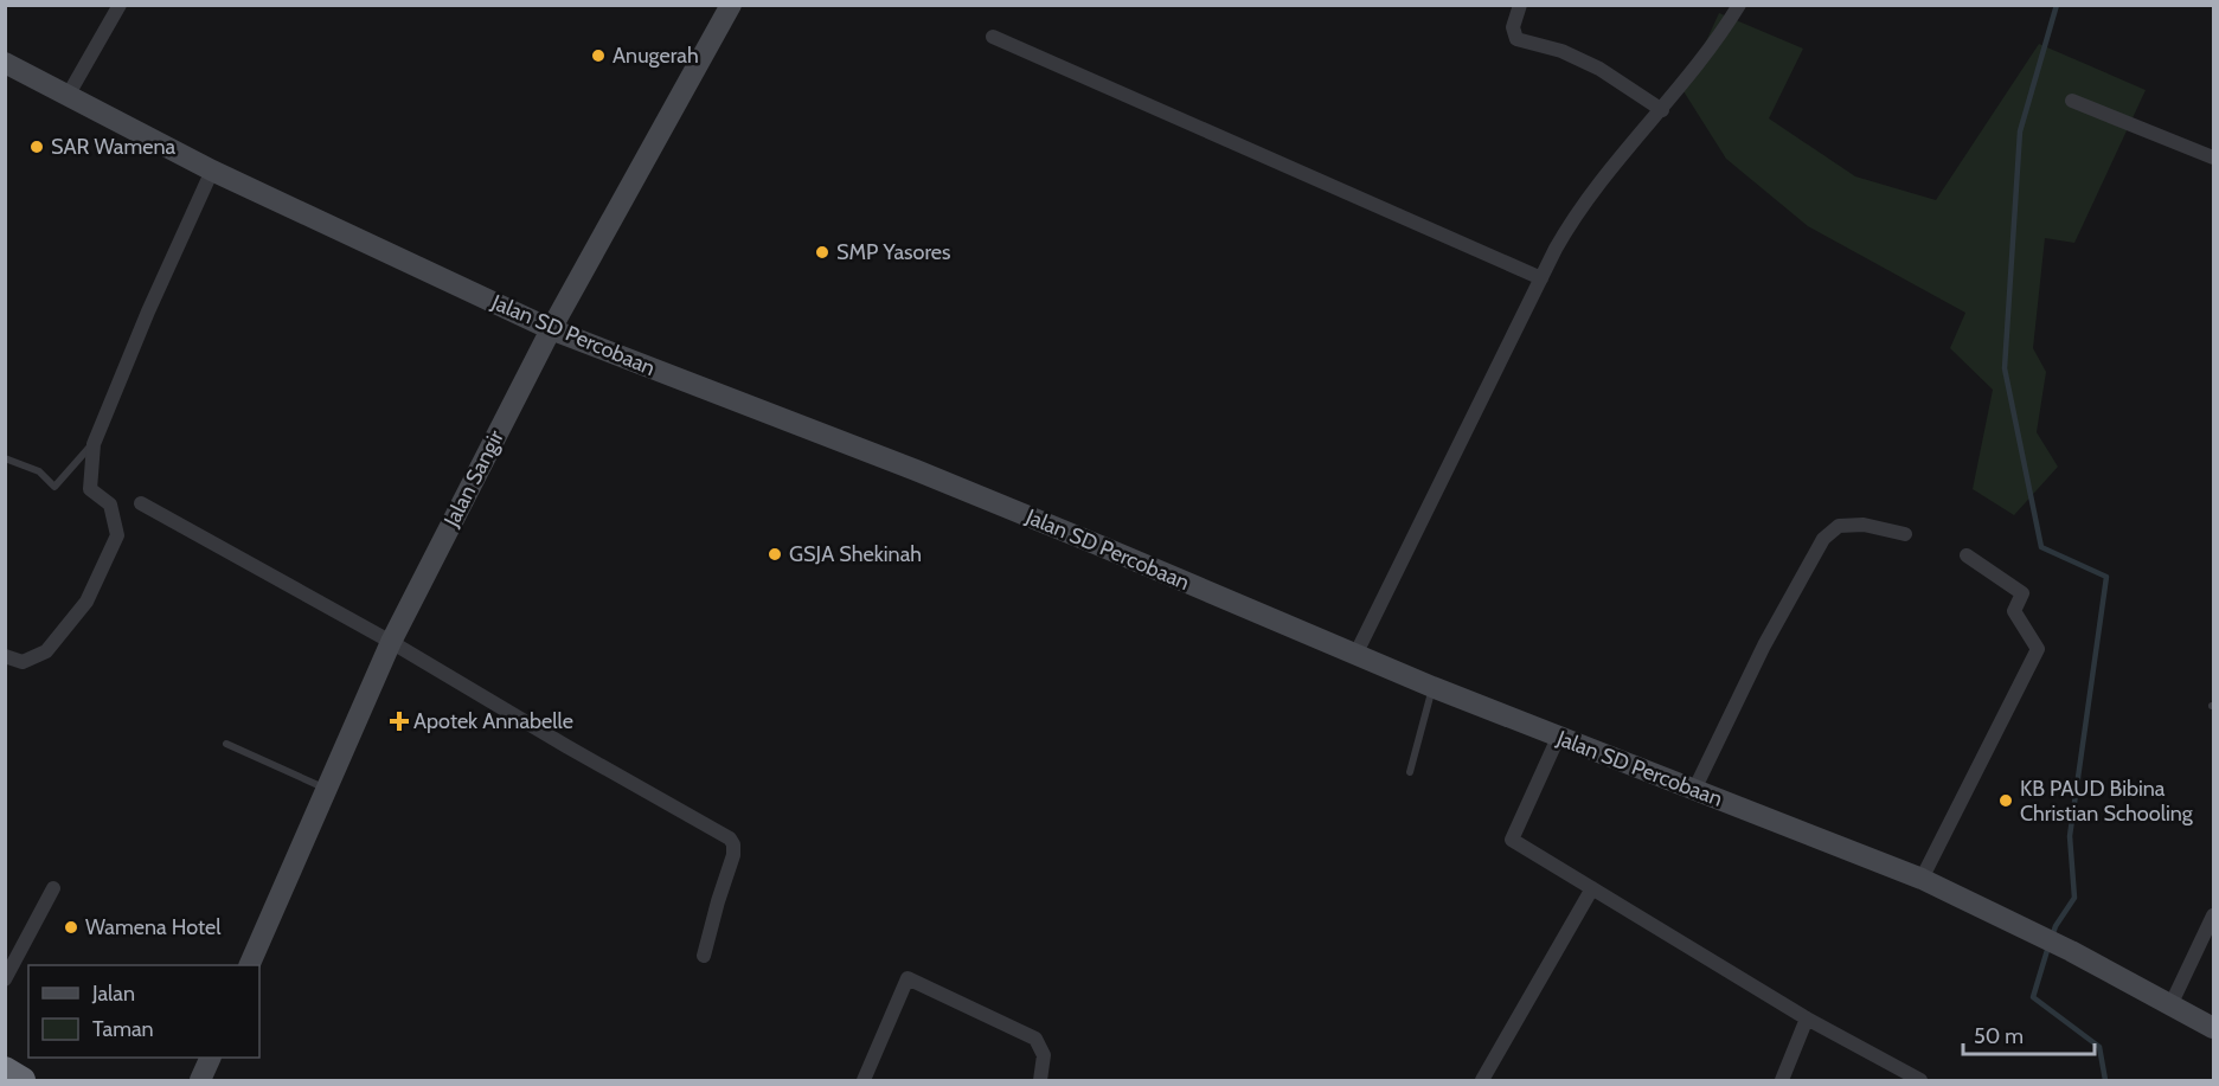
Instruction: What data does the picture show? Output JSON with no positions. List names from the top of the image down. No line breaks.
{"streets":{"street":["Jalan SD Percobaan","Jalan Sangir"]},"crossings":[["Jalan SD Percobaan","Jalan Sangir"]],"places":{"other":["Anugerah","SAR Wamena","SMP Yasores","GSJA Shekinah","KB PAUD Bibina Christian Schooling","Wamena Hotel"],"health":["Apotek Annabelle"]},"legend":["Jalan","Taman"],"scale_bar":"50 m"}
